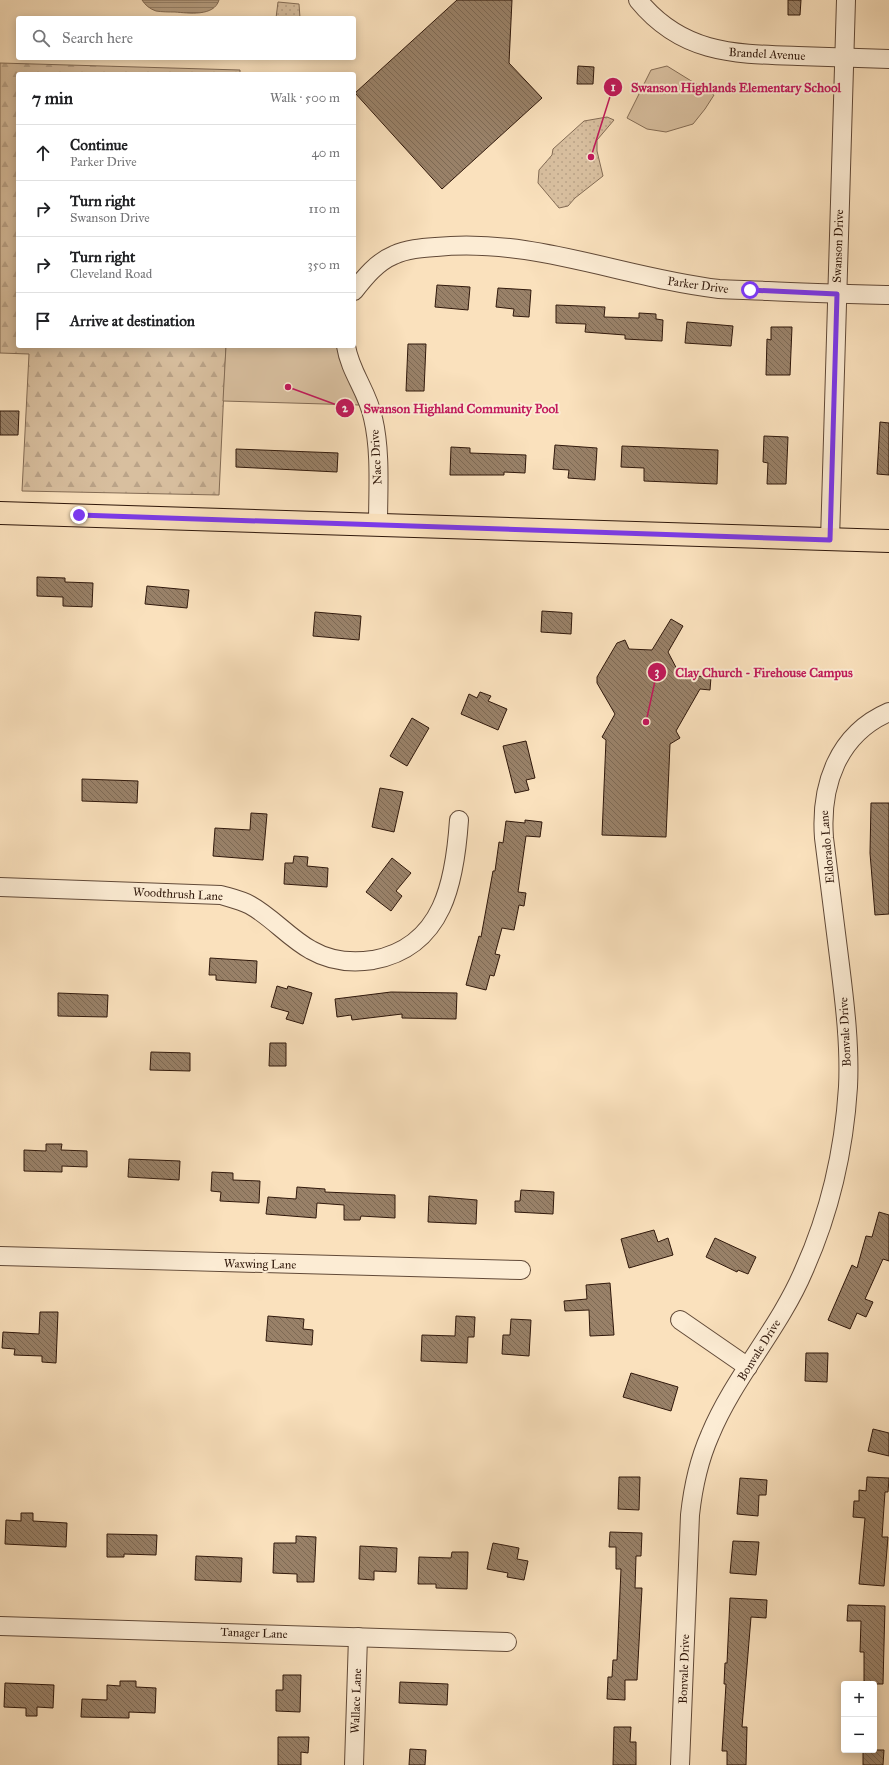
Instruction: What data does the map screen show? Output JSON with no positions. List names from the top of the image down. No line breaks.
{"streets":{"street":["Brandel Avenue","Swanson Drive","Parker Drive","Nace Drive","Eldorado Lane","Woodthrush Lane","Bonvale Drive","Waxwing Lane","Tanager Lane","Wallace Lane"]},"crossings":[["Brandel Avenue","Swanson Drive"],["Swanson Drive","Parker Drive"],["Eldorado Lane","Bonvale Drive"],["Tanager Lane","Wallace Lane"]],"places":["Swanson Highlands Elementary School","Swanson Highland Community Pool","Clay Church - Firehouse Campus"],"page":{"search":"Search here","heading":["7 min","Walk · 500 m"],"list":[["Continue","Parker Drive","40 m"],["Turn right","Swanson Drive","110 m"],["Turn right","Cleveland Road","350 m"],"Arrive at destination"],"map_buttons":["+","−"]}}
